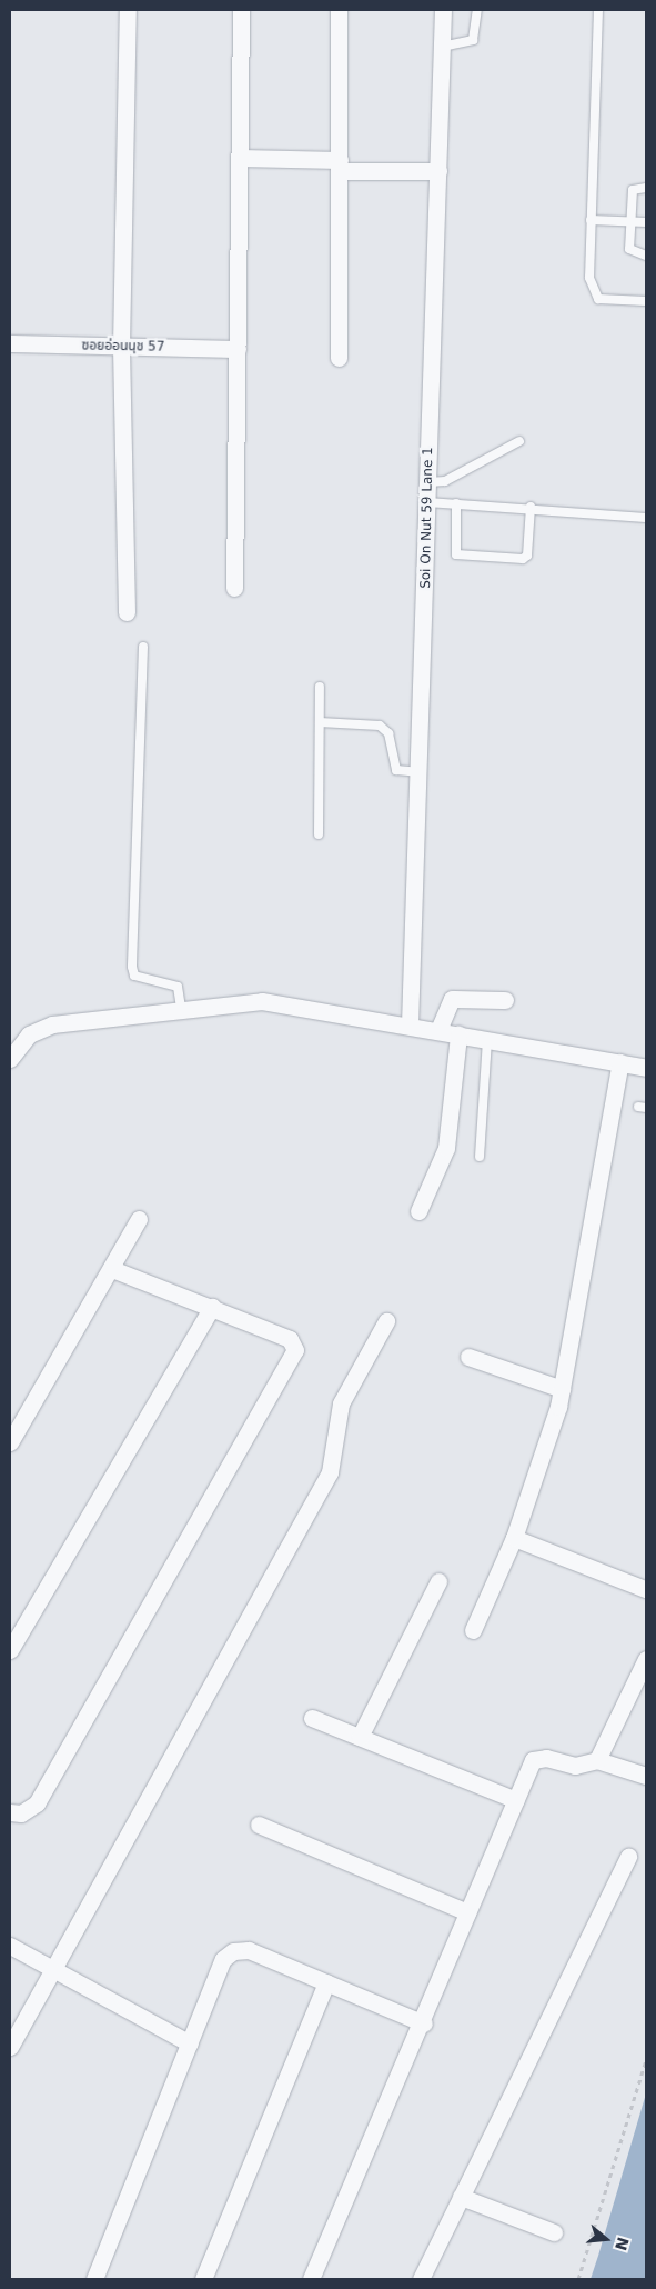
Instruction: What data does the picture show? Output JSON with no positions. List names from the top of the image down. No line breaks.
{"streets":{"street":["ซอยอ่อนนุช 57","Soi On Nut 59 Lane 1"]},"north":"right"}
